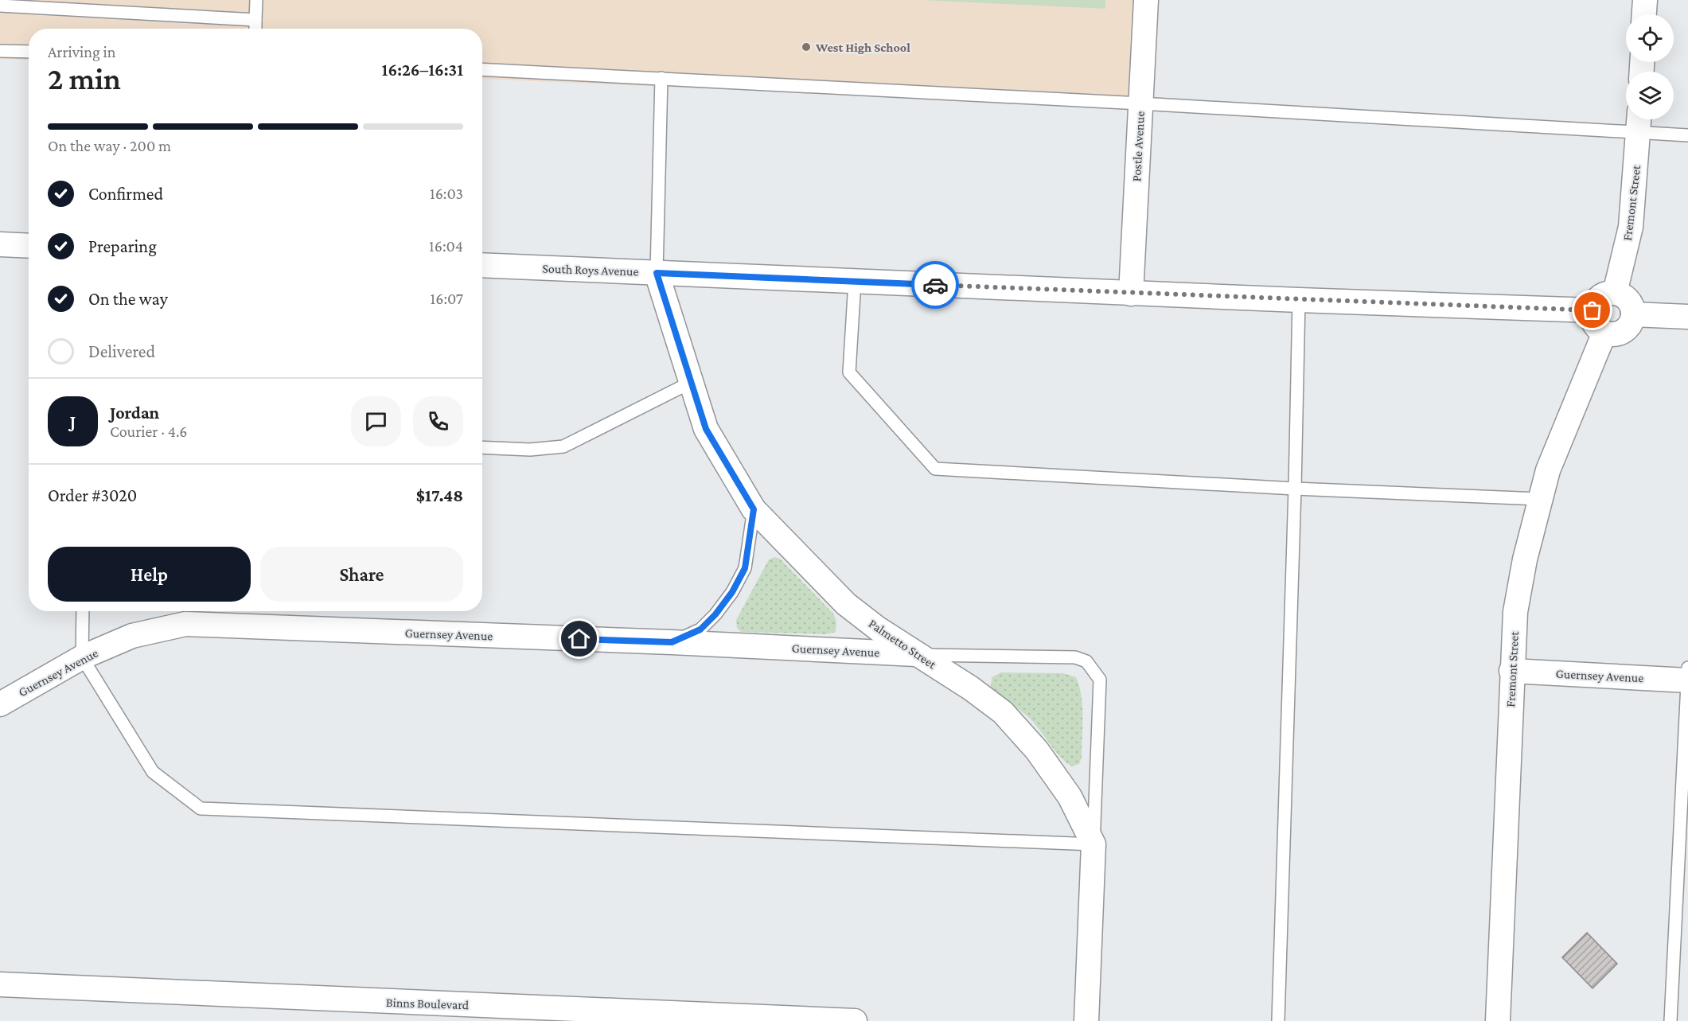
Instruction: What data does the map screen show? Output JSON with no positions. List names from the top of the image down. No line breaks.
{"streets":{"street":["Postle Avenue","Fremont Street","South Roys Avenue","Guernsey Avenue","Palmetto Street","Binns Boulevard"]},"crossings":[["Postle Avenue","South Roys Avenue"],["Fremont Street","South Roys Avenue"],["Fremont Street","Guernsey Avenue"],["South Roys Avenue","Palmetto Street"],["Guernsey Avenue","Palmetto Street"]],"places":["West High School"],"page":{"heading":["2 min","Arriving in","16:26–16:31"],"panel":["Jordan","Courier · 4.6","Order #3020","$17.48"],"bar":"On the way · 200 m","list":[["Confirmed","16:03"],["Preparing","16:04"],["On the way","16:07"],"Delivered"],"round":"J","buttons":["Help","Share"]}}
